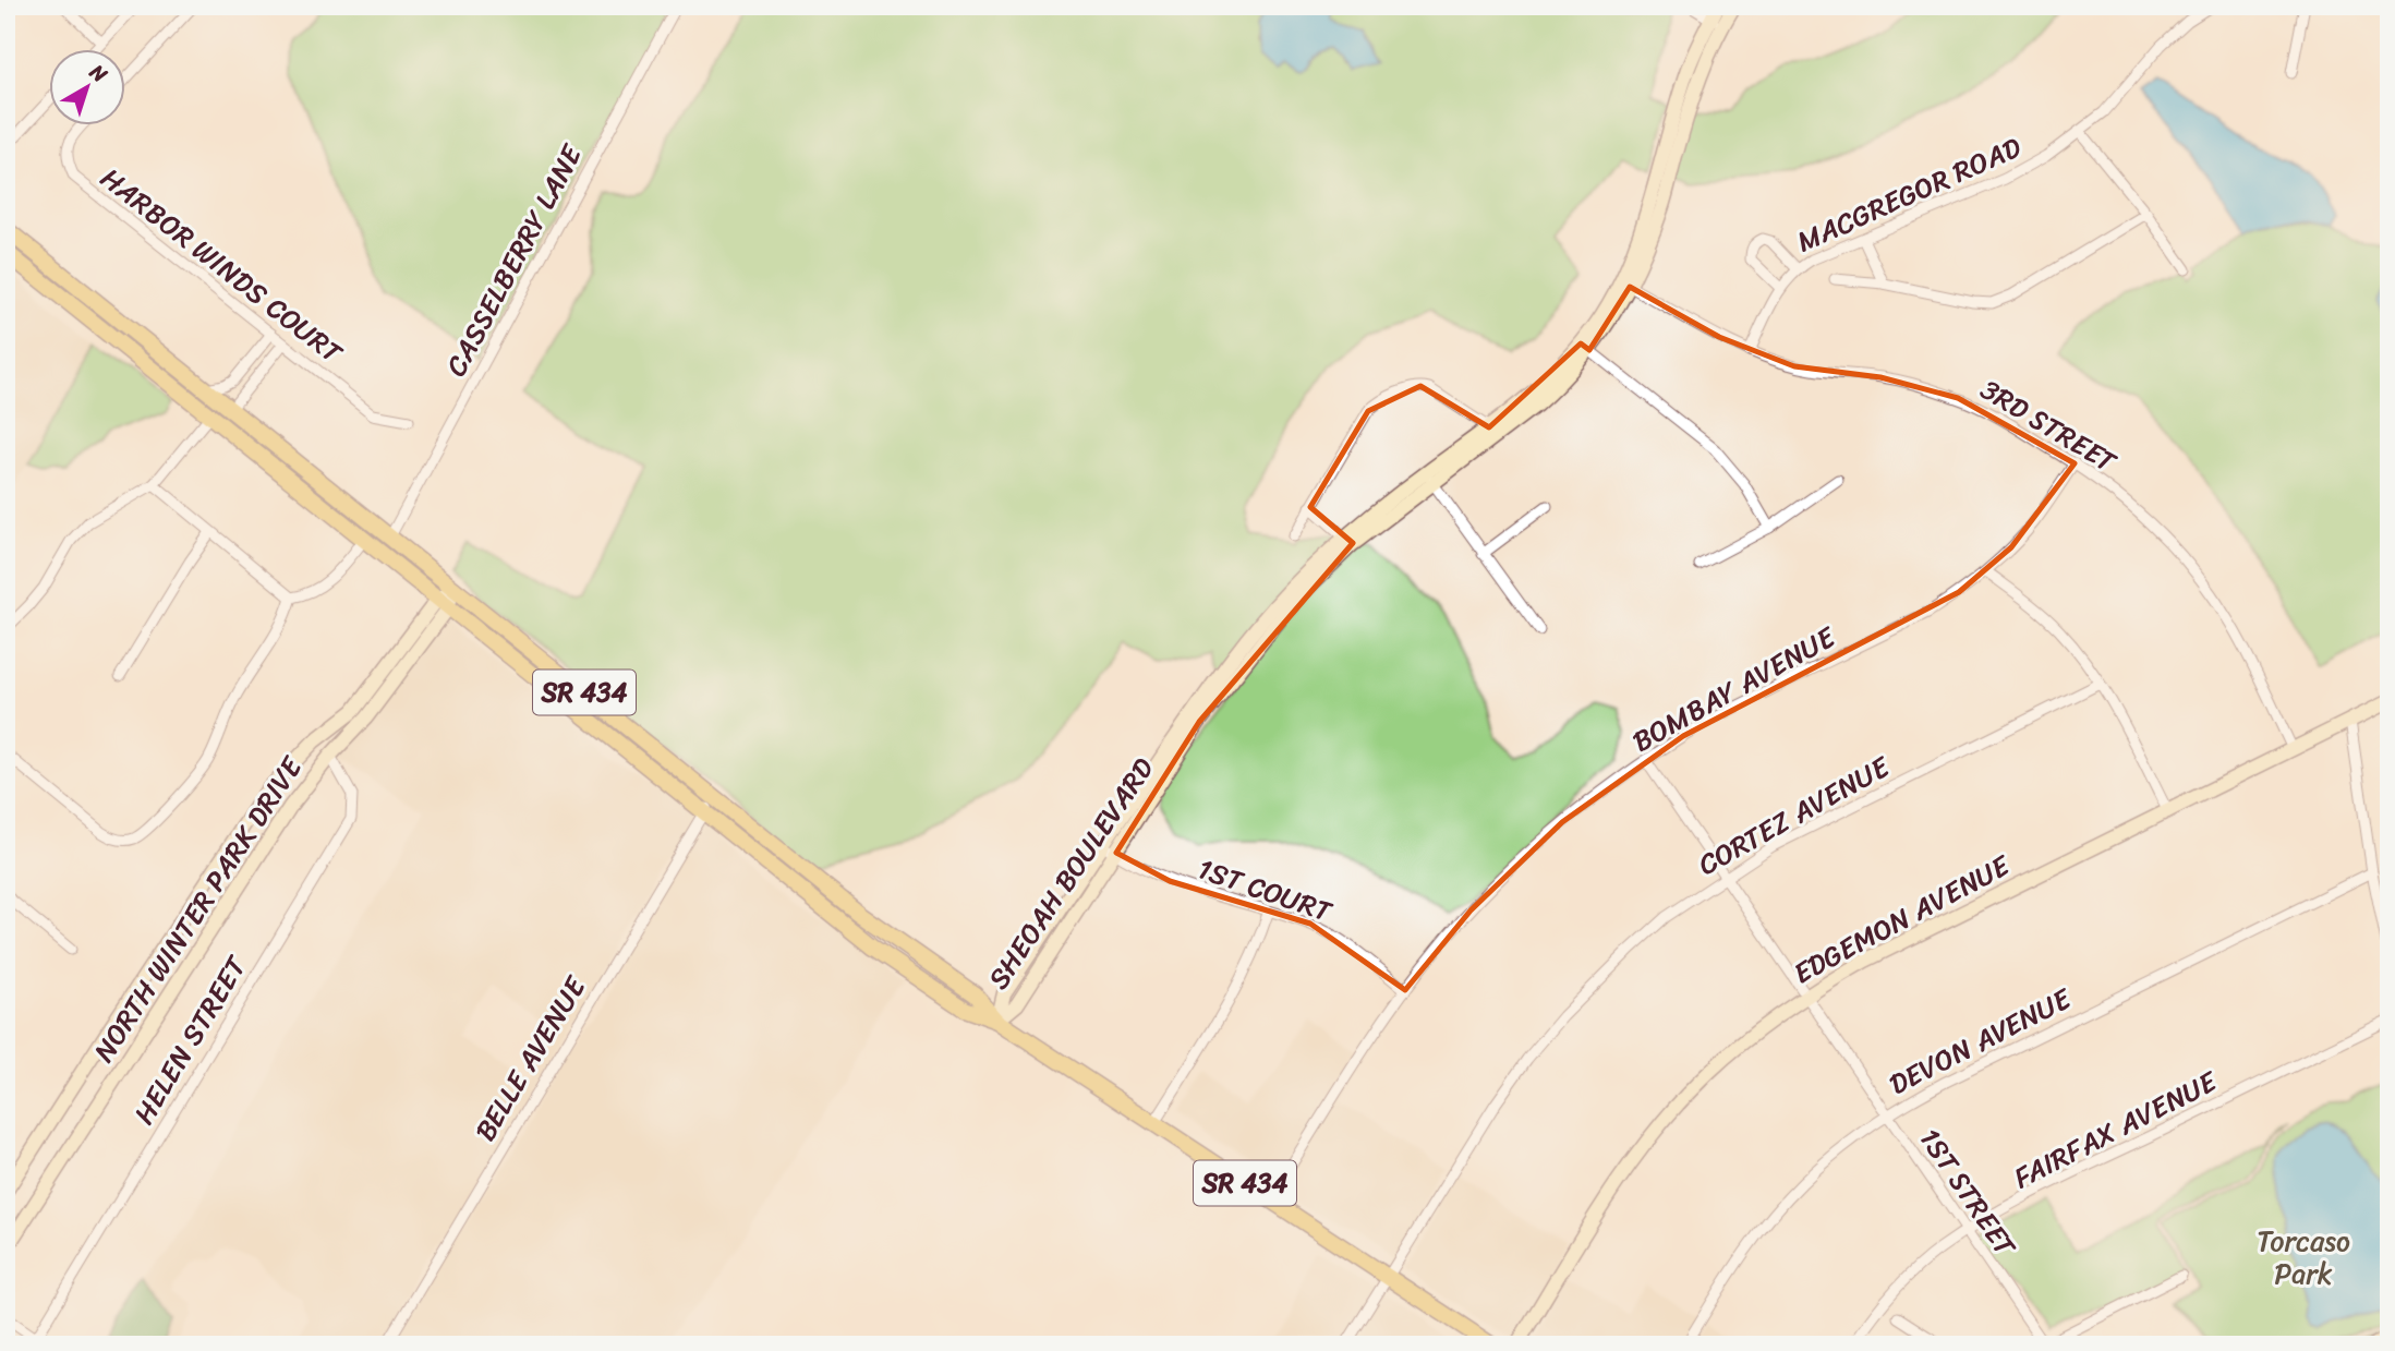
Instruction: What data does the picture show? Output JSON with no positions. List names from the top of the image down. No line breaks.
{"streets":{"main road":["SR 434"],"street":["MACGREGOR ROAD","CASSELBERRY LANE","HARBOR WINDS COURT","3RD STREET","BOMBAY AVENUE","CORTEZ AVENUE","SHEOAH BOULEVARD","1ST COURT","NORTH WINTER PARK DRIVE","EDGEMON AVENUE","HELEN STREET","DEVON AVENUE","BELLE AVENUE","FAIRFAX AVENUE","1ST STREET"]},"crossings":[["MACGREGOR ROAD","3RD STREET"],["CASSELBERRY LANE","SR 434"],["3RD STREET","BOMBAY AVENUE"],["3RD STREET","SHEOAH BOULEVARD"],["3RD STREET","EDGEMON AVENUE"],["BOMBAY AVENUE","SR 434"],["BOMBAY AVENUE","1ST COURT"],["BOMBAY AVENUE","1ST STREET"],["SR 434","CORTEZ AVENUE"],["SR 434","SHEOAH BOULEVARD"],["SR 434","NORTH WINTER PARK DRIVE"],["SR 434","BELLE AVENUE"],["CORTEZ AVENUE","1ST STREET"],["SHEOAH BOULEVARD","1ST COURT"],["NORTH WINTER PARK DRIVE","HELEN STREET"],["EDGEMON AVENUE","1ST STREET"],["DEVON AVENUE","1ST STREET"],["FAIRFAX AVENUE","1ST STREET"]],"parks":["Torcaso Park"],"north":"top right"}
